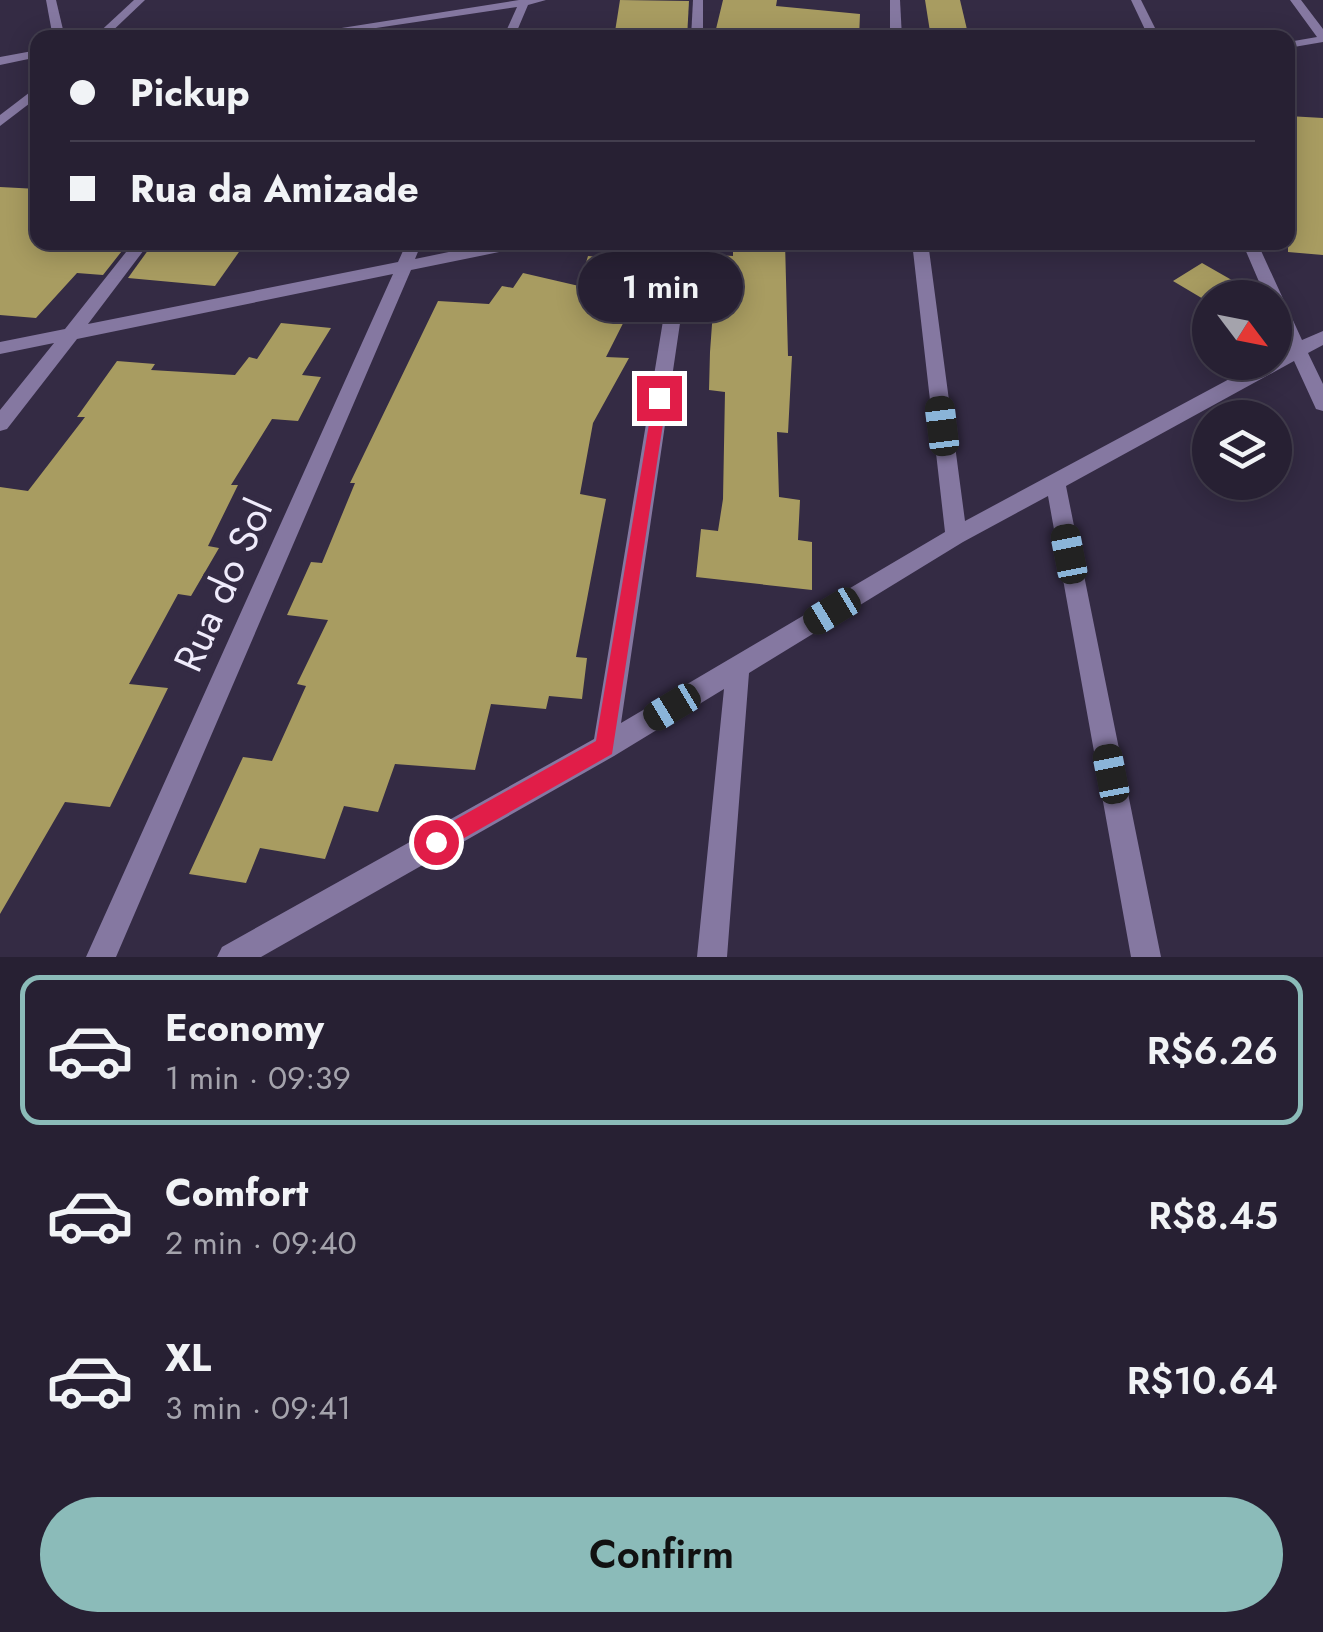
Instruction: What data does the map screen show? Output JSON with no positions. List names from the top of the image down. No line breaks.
{"streets":{"street":["Rua do Sol"]},"north":"bottom right","page":{"banner":["Pickup","Rua da Amizade"],"bubble":"1 min","list":[{"name":"Economy","note":"1 min · 09:39","value":"R$6.26"},{"name":"Comfort","note":"2 min · 09:40","value":"R$8.45"},{"name":"XL","note":"3 min · 09:41","value":"R$10.64"}],"buttons":"Confirm"}}
